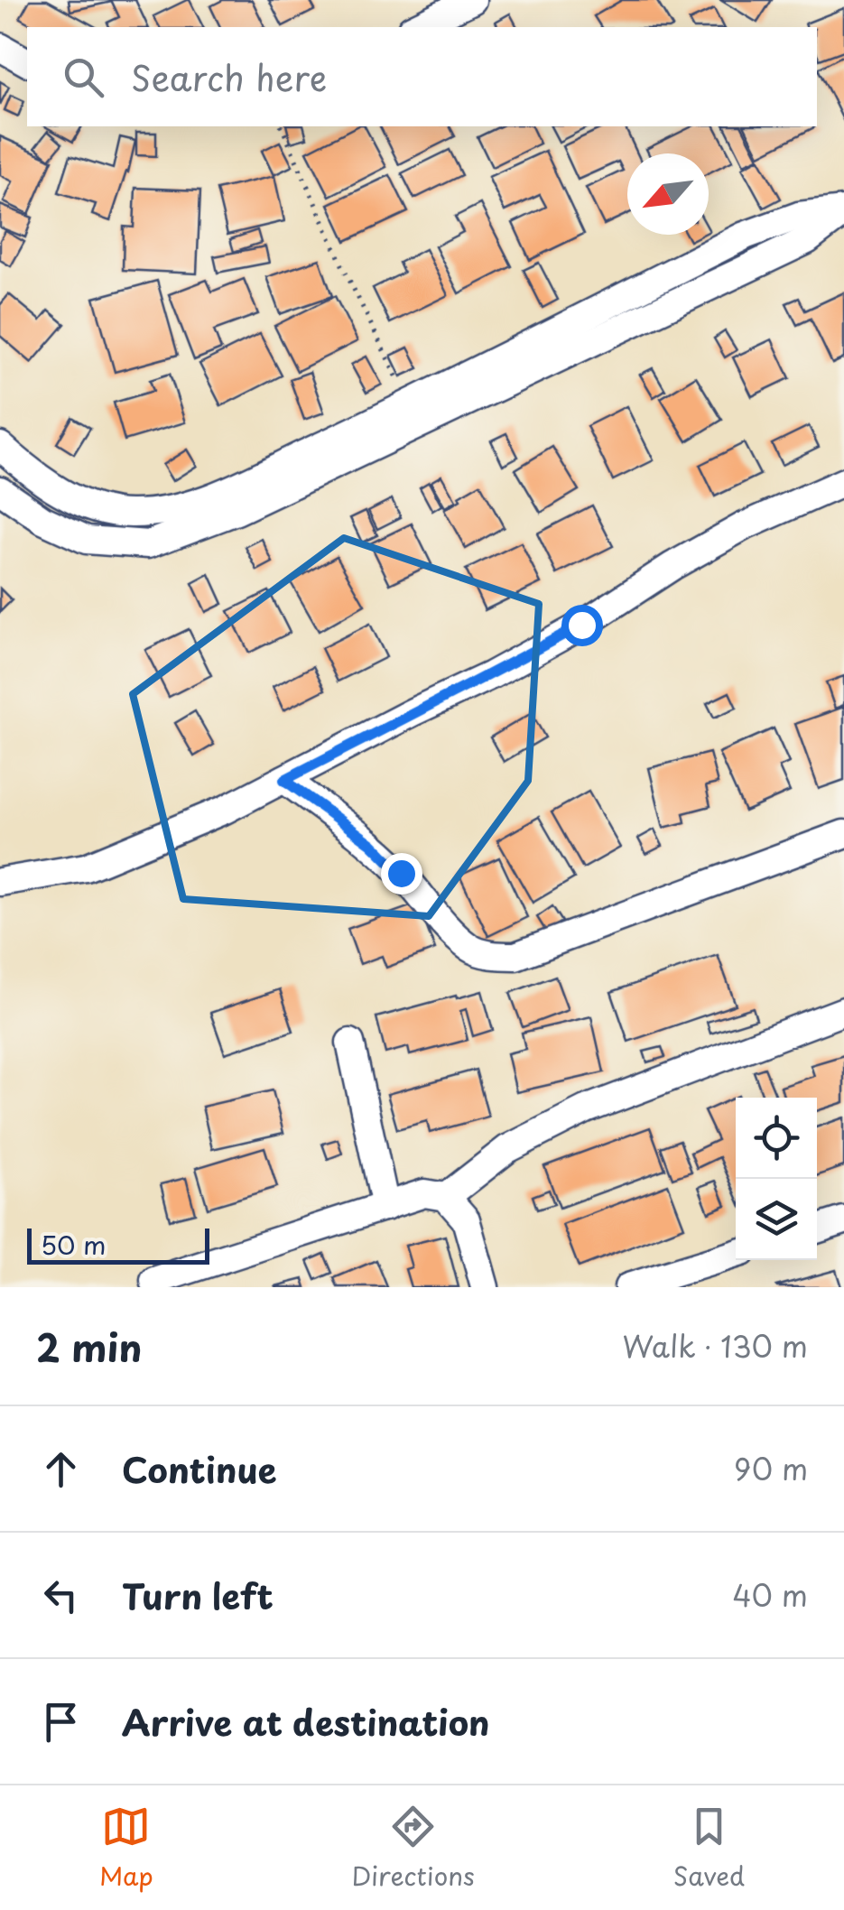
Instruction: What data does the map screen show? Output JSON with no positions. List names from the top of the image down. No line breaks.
{"scale_bar":"50 m","north":"bottom left","page":{"search":"Search here","scale":"50 m","heading":["2 min","Walk · 130 m"],"list":[["Continue","90 m"],["Turn left","40 m"],"Arrive at destination"],"nav":["Map","Directions","Saved"]}}
